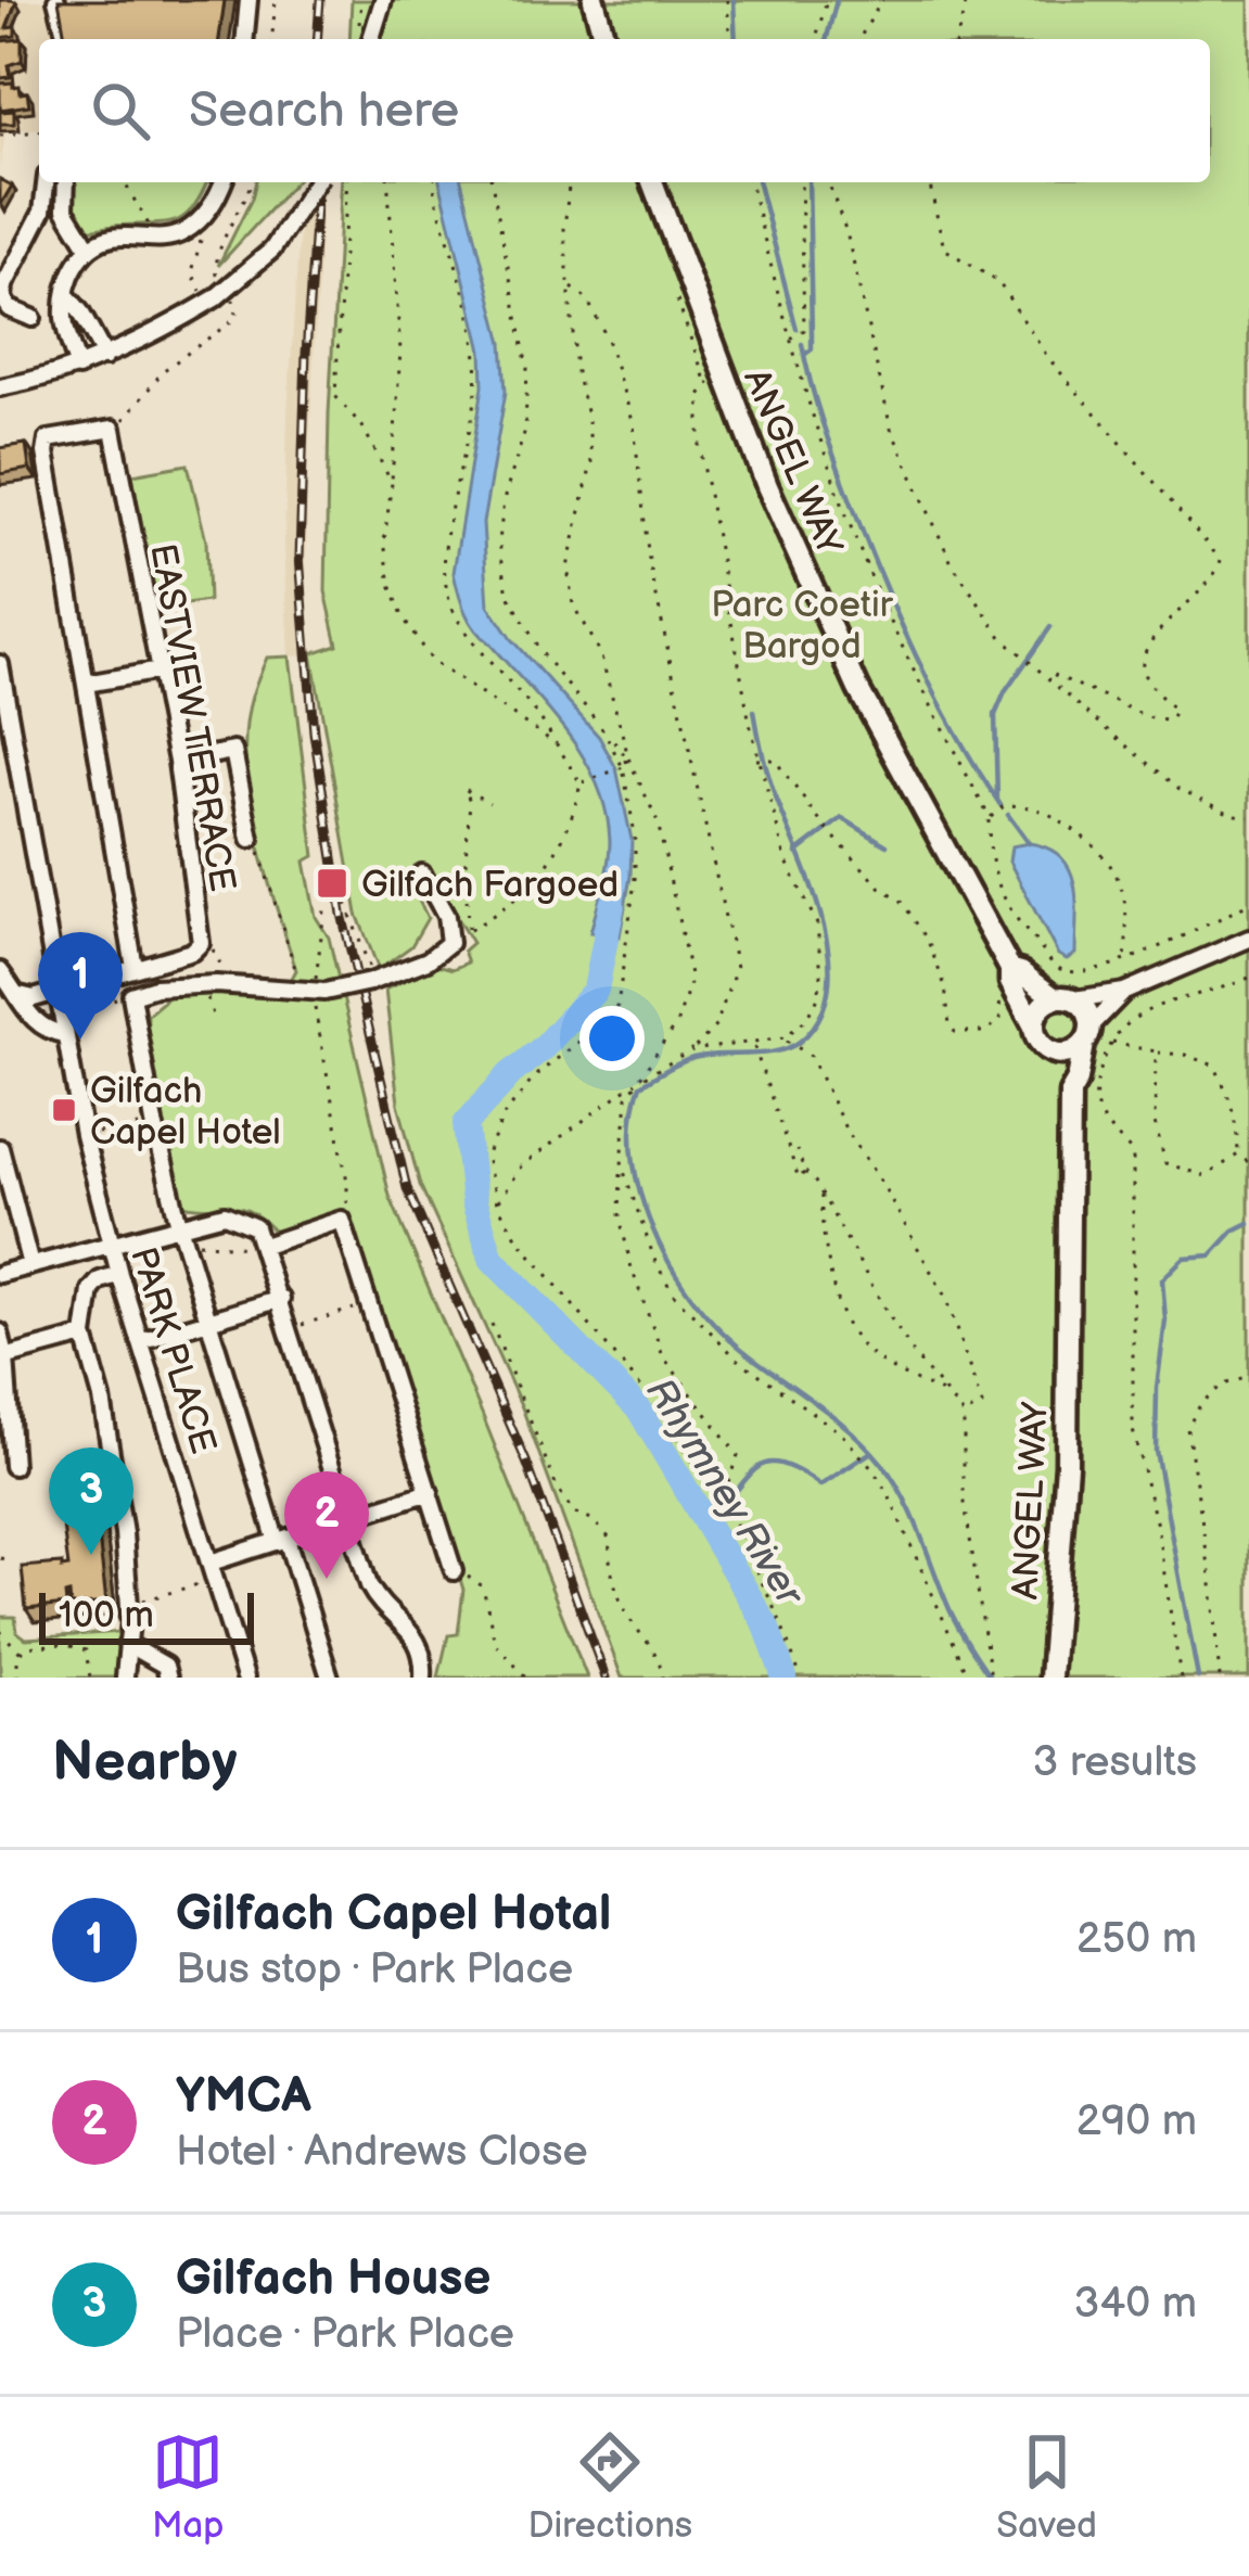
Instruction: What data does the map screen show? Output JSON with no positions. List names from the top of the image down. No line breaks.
{"streets":{"main road":["ANGEL WAY"],"street":["EASTVIEW TERRACE","PARK PLACE"]},"crossings":[["EASTVIEW TERRACE","PARK PLACE"]],"water":["Rhymney River"],"parks":["Parc Coetir Bargod"],"places":{"transit":["Gilfach Fargoed","Gilfach Capel Hotel"]},"scale_bar":"100 m","page":{"search":"Search here","pins":["1","3","2"],"scale":"100 m","heading":["Nearby","3 results"],"list":[{"mark":"1","name":"Gilfach Capel Hotal","note":"Bus stop · Park Place","value":"250 m"},{"mark":"2","name":"YMCA","note":"Hotel · Andrews Close","value":"290 m"},{"mark":"3","name":"Gilfach House","note":"Place · Park Place","value":"340 m"}],"nav":["Map","Directions","Saved"]}}
